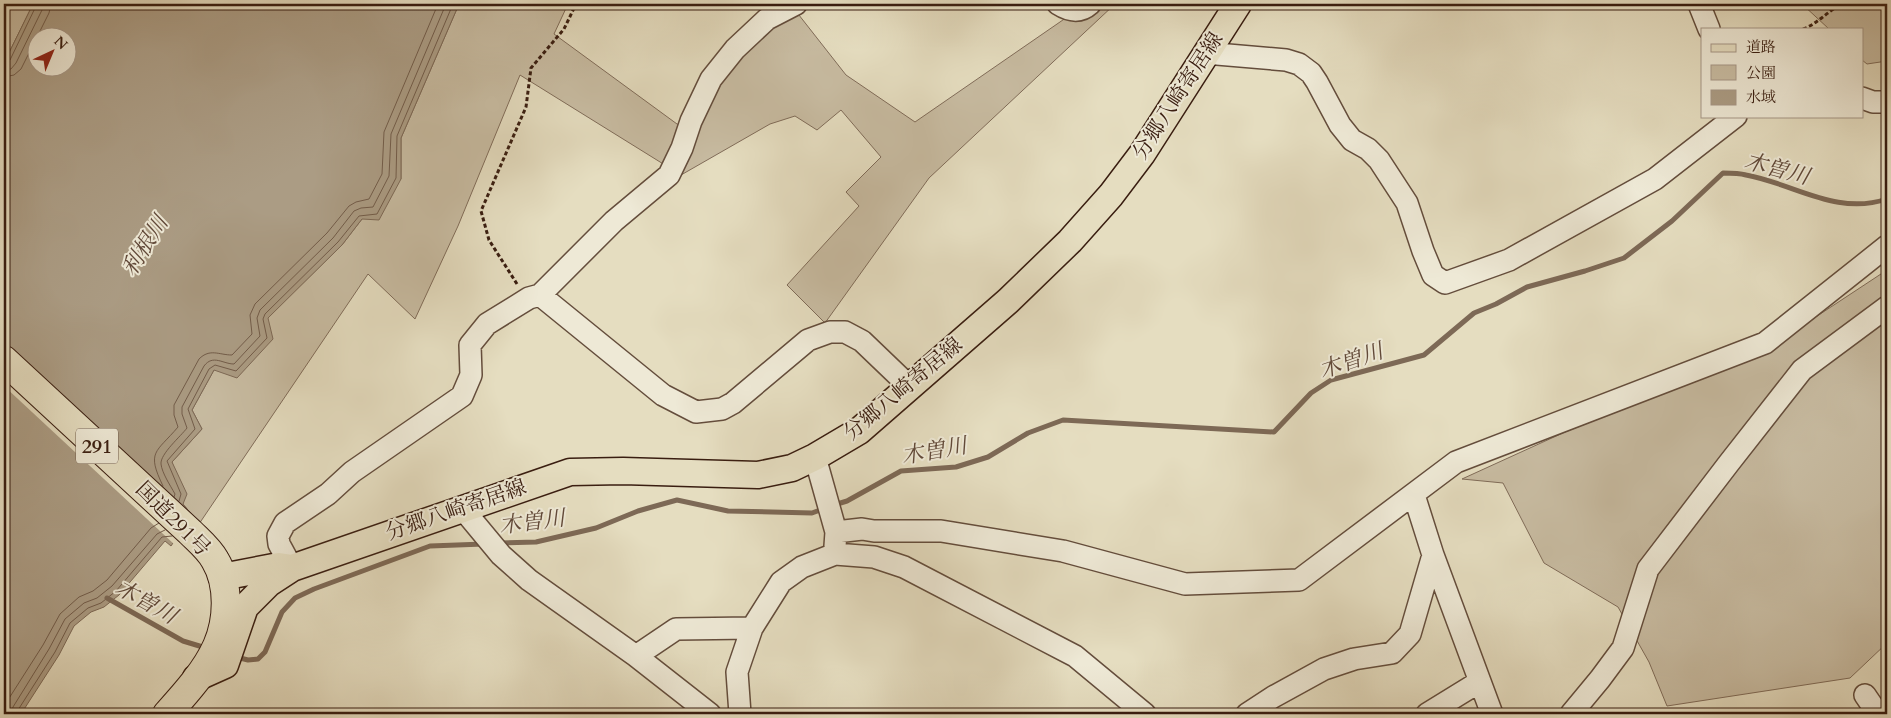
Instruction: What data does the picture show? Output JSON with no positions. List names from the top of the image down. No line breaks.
{"streets":{"highway":["291","国道291号"],"main road":["分郷八崎寄居線"]},"crossings":[["分郷八崎寄居線","国道291号"]],"water":["木曽川","利根川"],"legend":["道路","公園","水域"],"north":"top right"}
